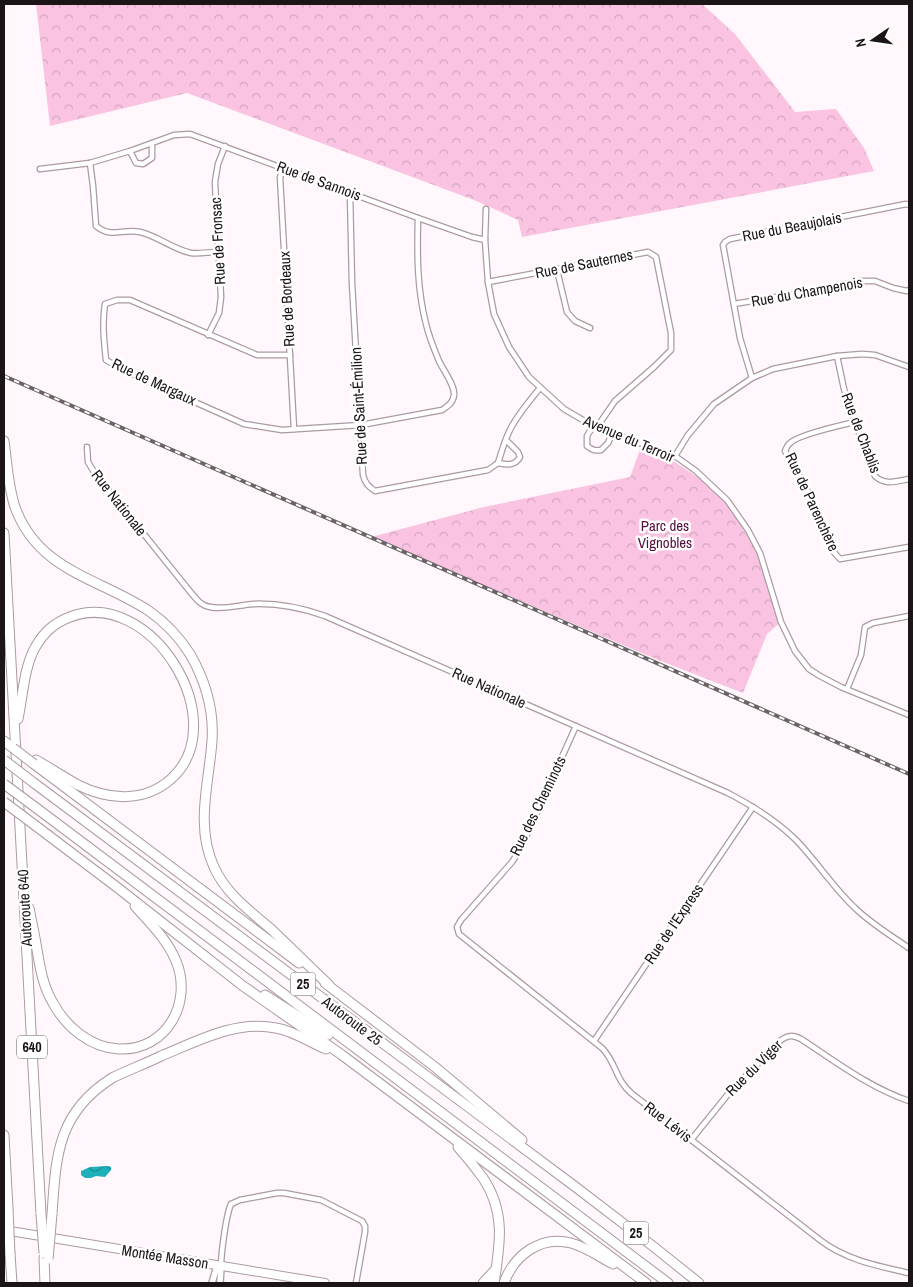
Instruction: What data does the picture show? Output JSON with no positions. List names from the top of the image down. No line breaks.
{"streets":{"highway":["Autoroute 640","25","Autoroute 25","640"],"main road":["Montée Masson"],"street":["Rue de Sannois","Rue du Beaujolais","Rue de Fronsac","Rue de Sauternes","Rue du Champenois","Rue de Bordeaux","Rue de Margaux","Rue de Saint-Émilion","Rue de Chablis","Avenue du Terroir","Rue de Parenchère","Rue Nationale","Rue des Cheminots","Rue de l'Express","Rue du Viger","Rue Lévis"]},"crossings":[["Rue de Sannois","Rue de Fronsac"],["Rue de Sannois","Rue de Bordeaux"],["Rue de Sannois","Rue de Margaux"],["Rue de Sannois","Rue de Saint-Émilion"],["Rue de Sannois","Avenue du Terroir"],["Rue du Beaujolais","Rue du Champenois"],["Rue de Fronsac","Rue de Margaux"],["Rue de Sauternes","Avenue du Terroir"],["Rue de Bordeaux","Rue de Margaux"],["Rue de Margaux","Rue de Saint-Émilion"],["Rue de Chablis","Rue de Parenchère"],["Rue Nationale","Rue des Cheminots"],["Rue Nationale","Rue de l'Express"],["Rue des Cheminots","Rue Lévis"],["Rue de l'Express","Rue Lévis"],["Rue du Viger","Rue Lévis"]],"parks":["Parc des Vignobles"],"north":"left"}
